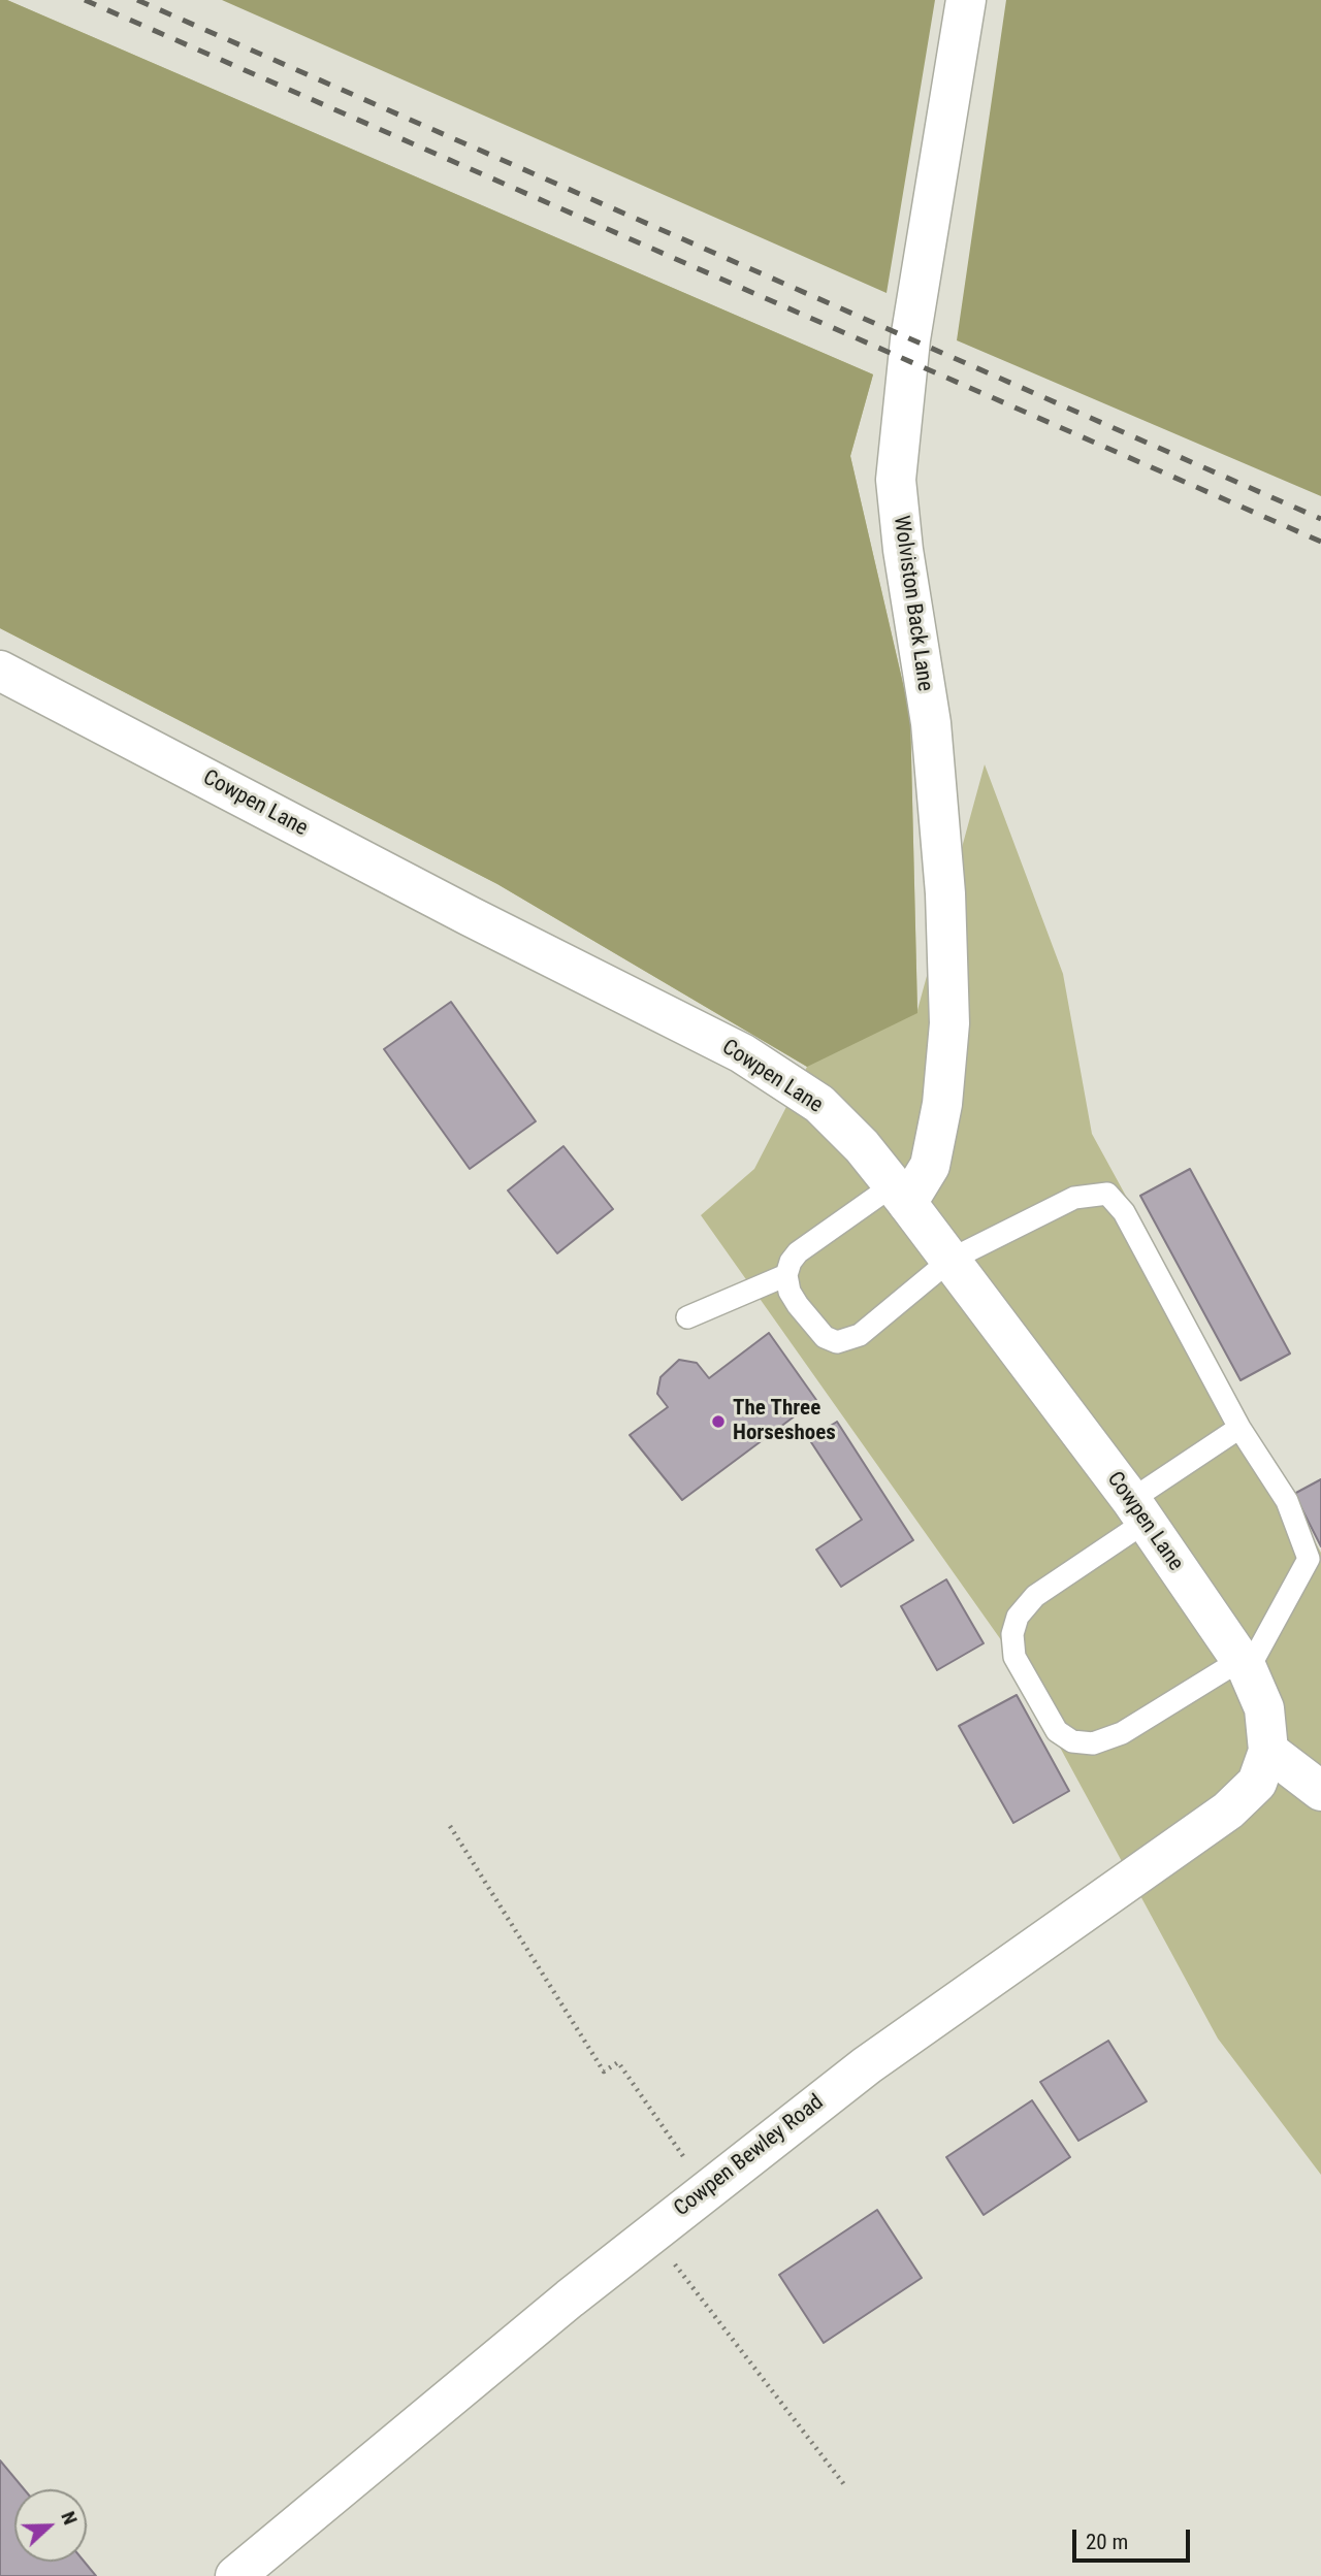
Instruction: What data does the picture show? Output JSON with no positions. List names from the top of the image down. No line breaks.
{"streets":{"street":["Wolviston Back Lane","Cowpen Lane","Cowpen Bewley Road"]},"crossings":[["Wolviston Back Lane","Cowpen Lane"],["Cowpen Lane","Cowpen Bewley Road"]],"places":["The Three Horseshoes"],"scale_bar":"20 m","north":"right"}
